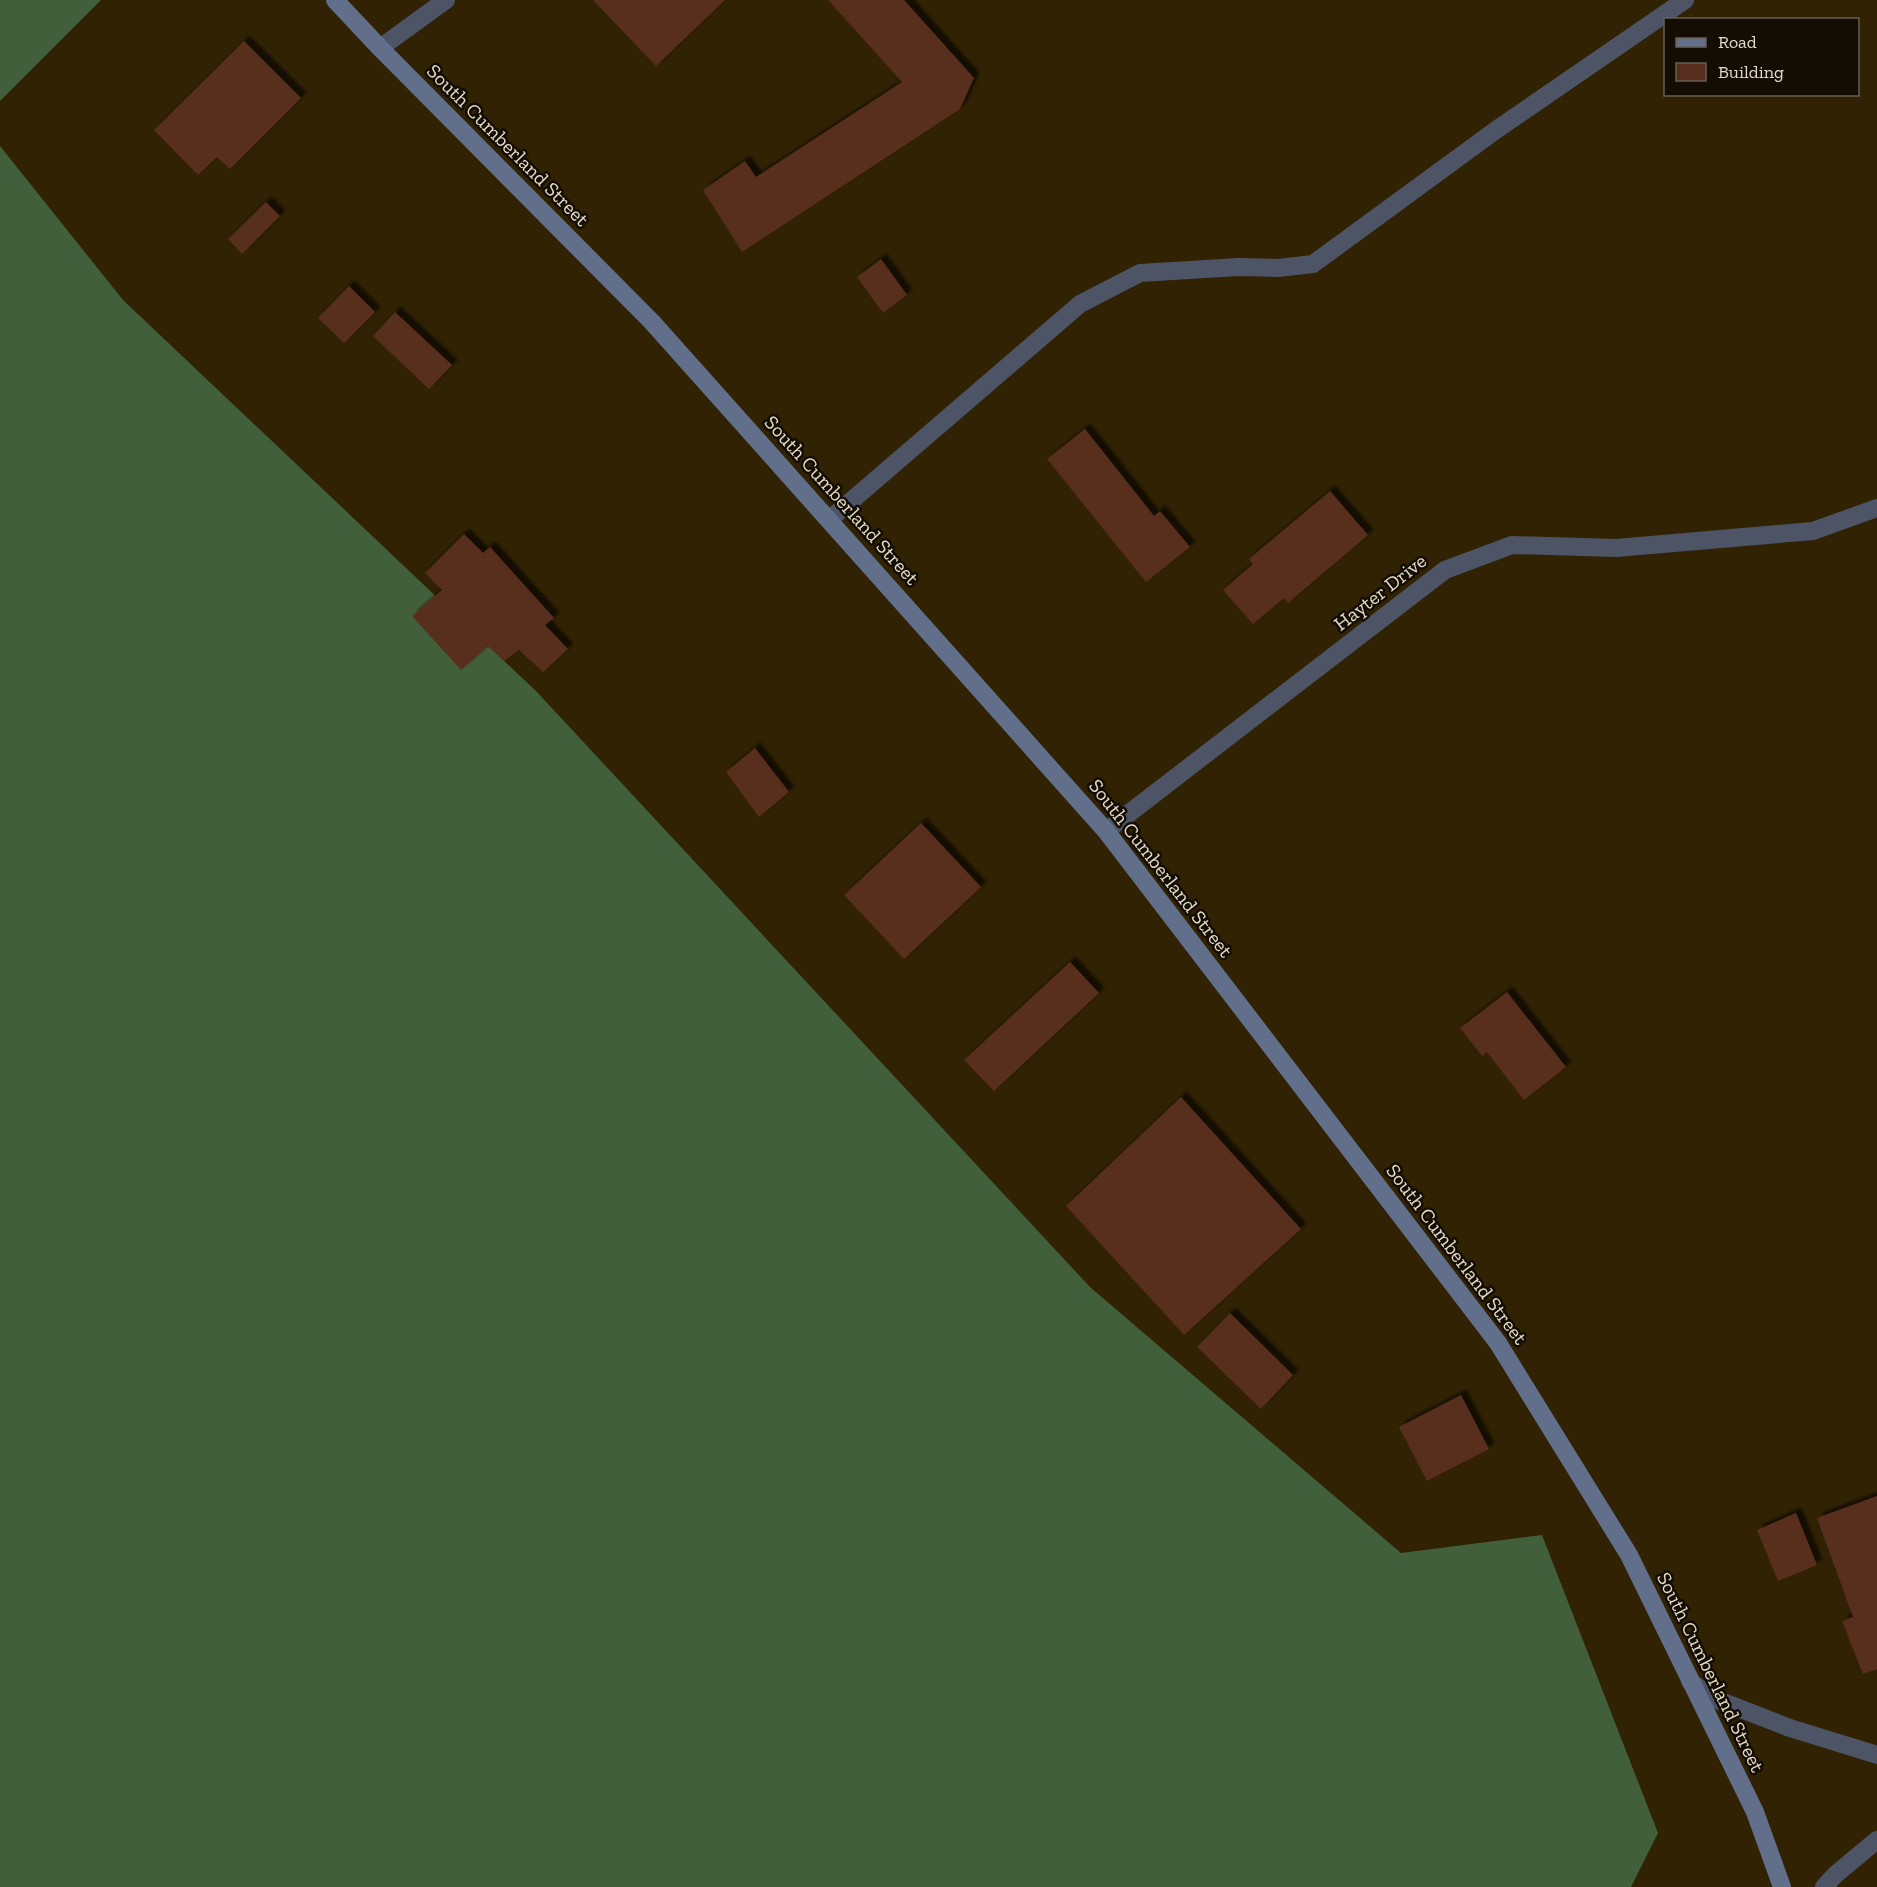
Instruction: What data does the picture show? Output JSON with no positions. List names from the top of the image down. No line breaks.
{"streets":{"main road":["South Cumberland Street"],"street":["Hayter Drive"]},"crossings":[["South Cumberland Street","Hayter Drive"]],"legend":["Road","Building"]}
